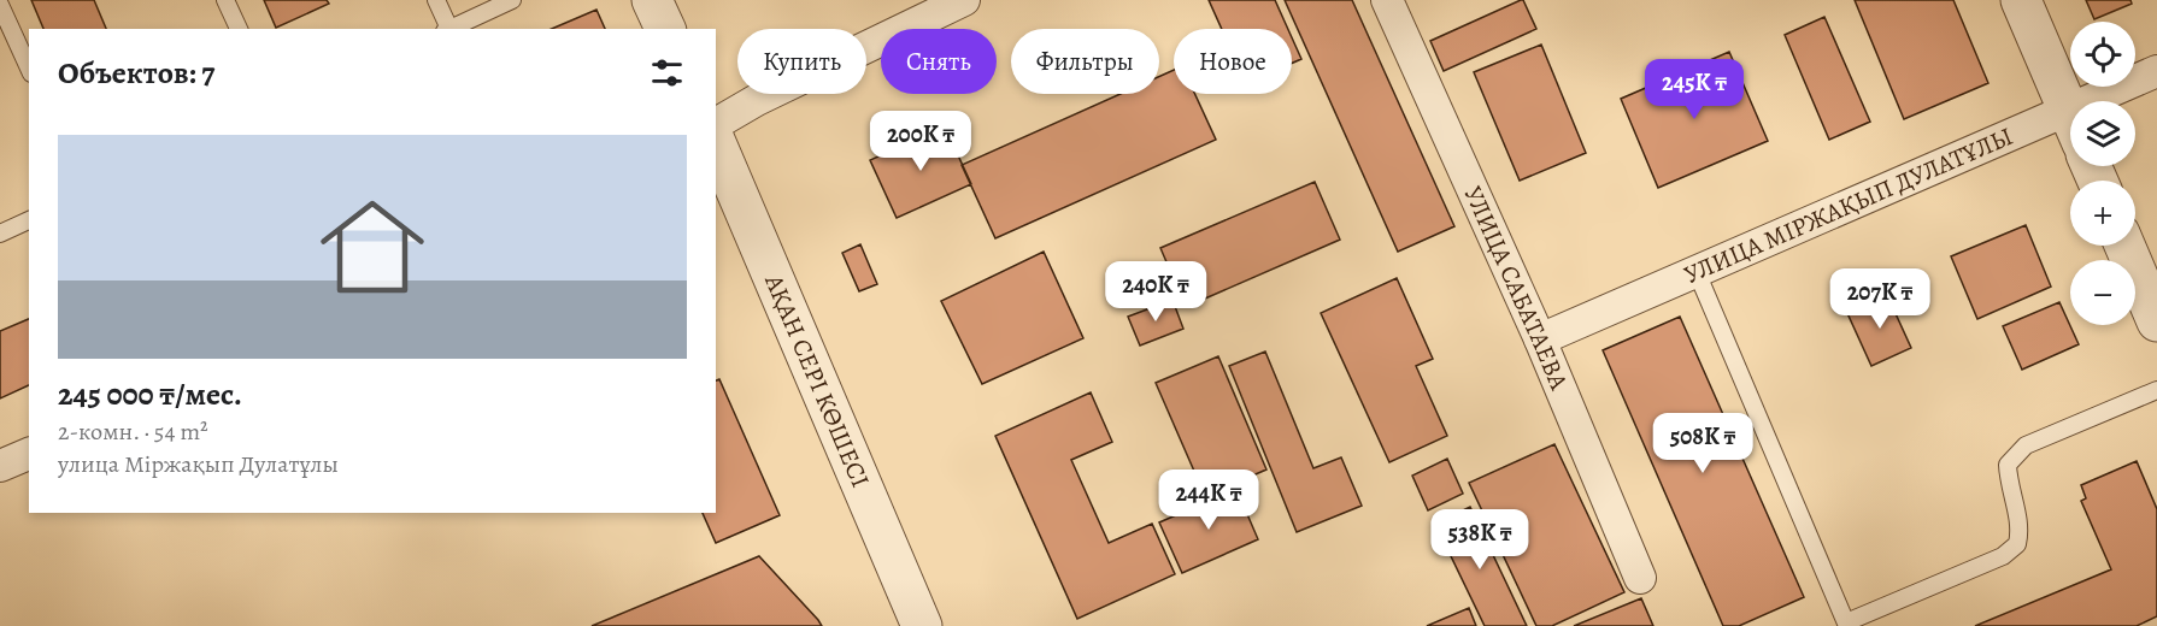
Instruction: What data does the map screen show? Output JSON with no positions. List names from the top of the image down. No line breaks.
{"streets":{"street":["УЛИЦА МІРЖАҚЫП ДУЛАТҰЛЫ","УЛИЦА САБАТАЕВА","АҚАН СЕРІ КӨШЕСІ"]},"crossings":[["УЛИЦА МІРЖАҚЫП ДУЛАТҰЛЫ","УЛИЦА САБАТАЕВА"]],"page":{"map_buttons":["+","−"],"chip":["Купить","Снять","Фильтры","Новое"],"heading":"Объектов: 7","price":["245K ₸","200K ₸","240K ₸","207K ₸","508K ₸","244K ₸","538K ₸"],"list":[{"name":"245 000 ₸/мес.","note":"2-комн. · 54 m² · улица Міржақып Дулатұлы"}]}}
